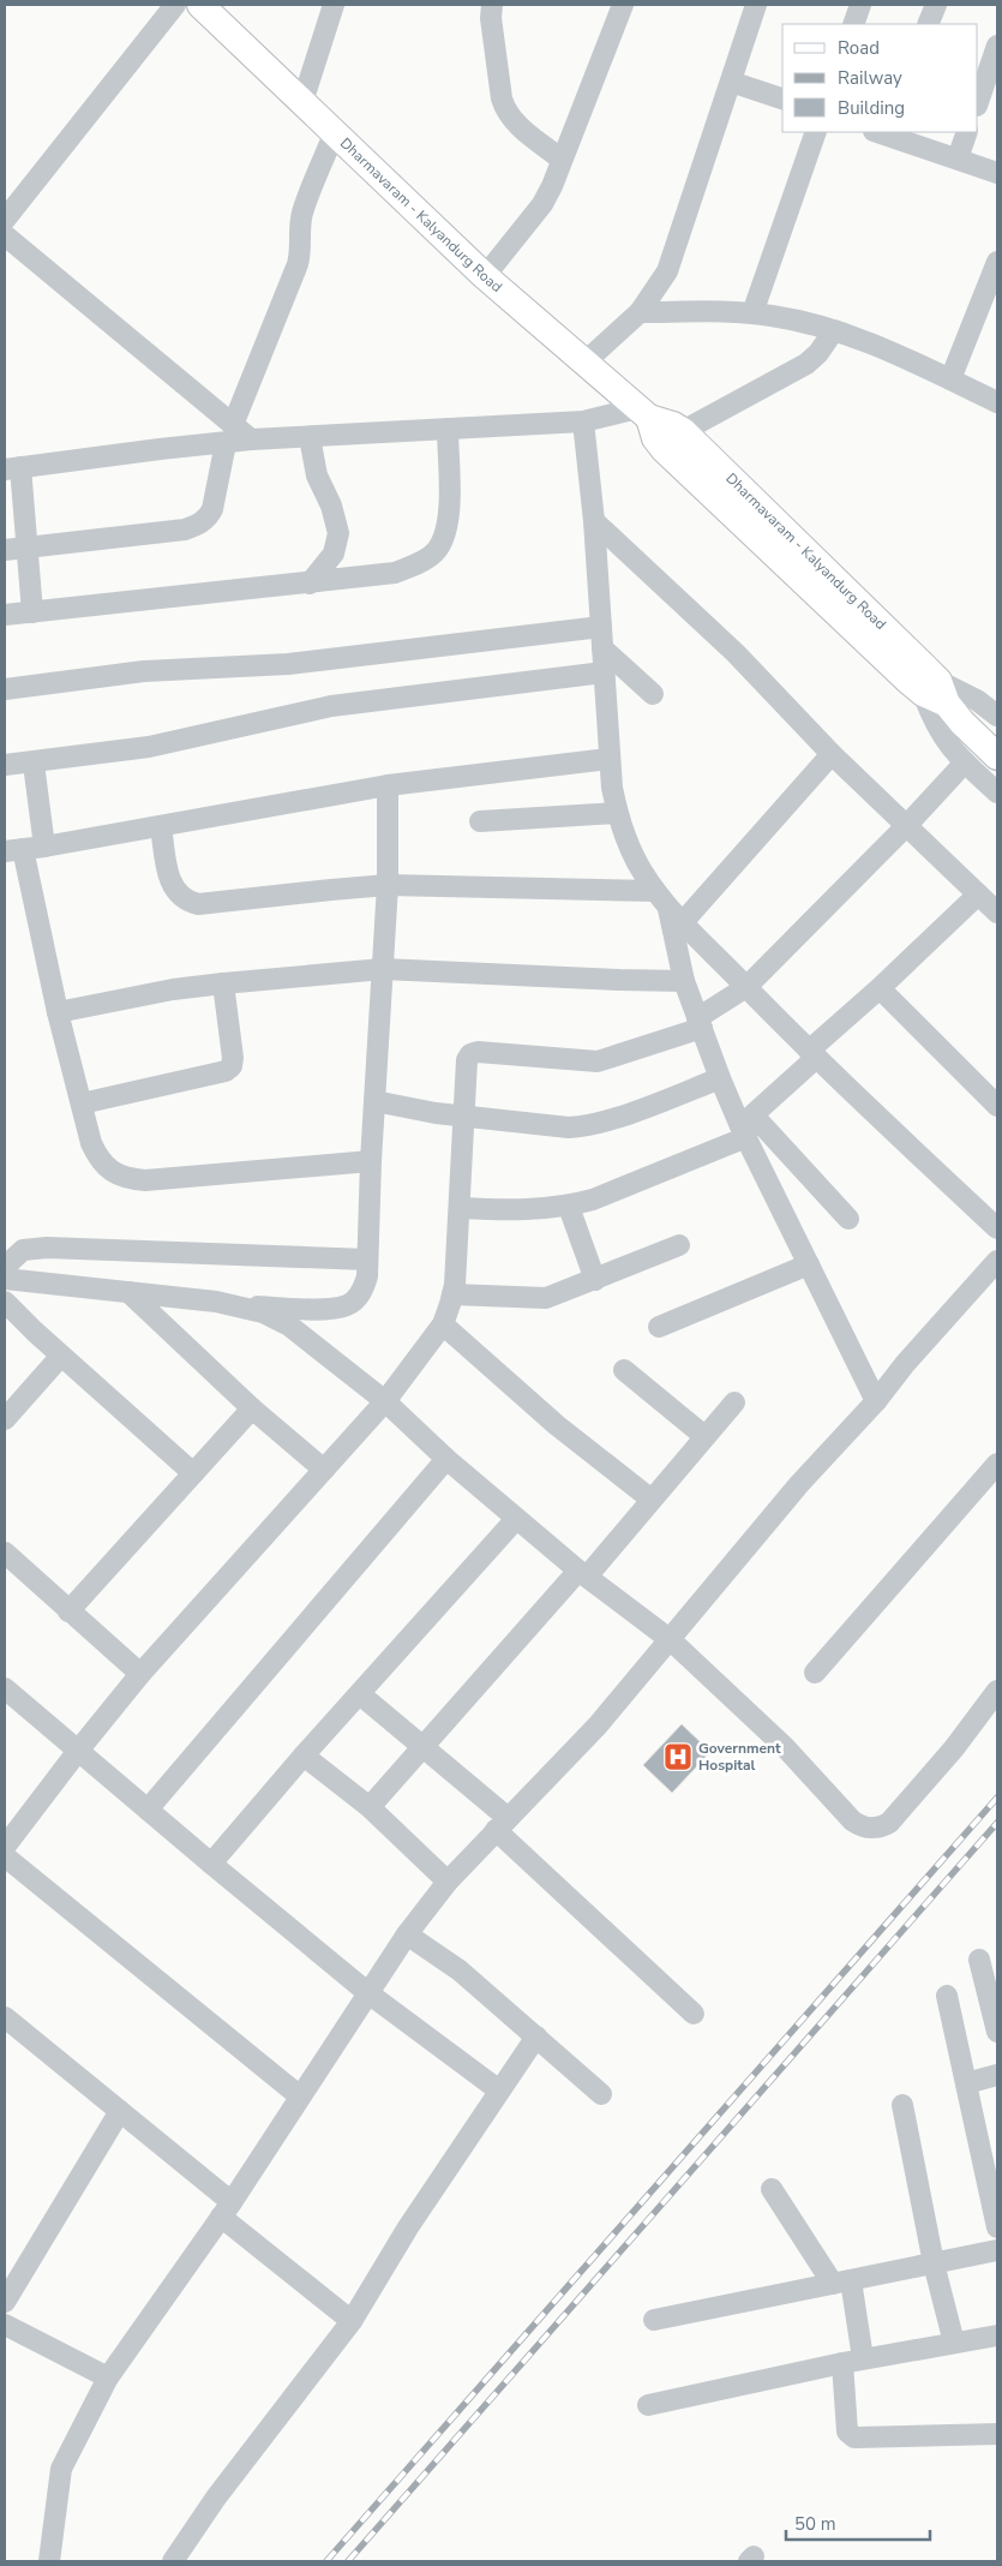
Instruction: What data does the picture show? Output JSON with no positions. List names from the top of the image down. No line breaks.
{"streets":{"main road":["Dharmavaram - Kalyandurg Road"]},"places":{"hospital":["Government Hospital"]},"legend":["Road","Railway","Building"],"scale_bar":"50 m"}
